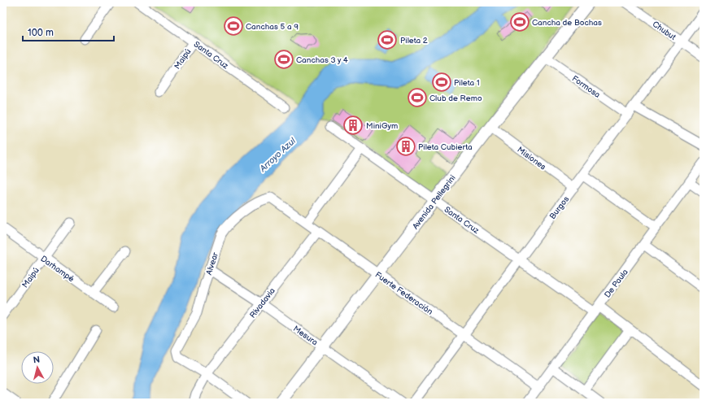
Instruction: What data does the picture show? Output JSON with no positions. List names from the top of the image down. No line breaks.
{"streets":{"main road":["Avenida Pellegrini"],"street":["Chubut","Santa Cruz","Maipú","Formosa","Misiones","Burgos","Alvear","Darhampé","De Paula","Fuerte Federación","Rivadavia","Mesura"]},"crossings":[["Chubut","Burgos"],["Santa Cruz","Maipú"],["Santa Cruz","Avenida Pellegrini"],["Santa Cruz","Burgos"],["Santa Cruz","De Paula"],["Maipú","Darhampé"],["Formosa","Avenida Pellegrini"],["Formosa","Burgos"],["Misiones","Avenida Pellegrini"],["Misiones","Burgos"],["Avenida Pellegrini","Fuerte Federación"],["Avenida Pellegrini","Mesura"],["Burgos","Fuerte Federación"],["Alvear","Fuerte Federación"],["Alvear","Rivadavia"],["Alvear","Mesura"],["De Paula","Fuerte Federación"],["Fuerte Federación","Rivadavia"],["Rivadavia","Mesura"]],"water":["Arroyo Azul"],"places":{"sports":["Cancha de Bochas","Canchas 5 a 9","Pileta 2","Canchas 3 y 4","Pileta 1","Club de Remo"],"building":["MiniGym","Pileta Cubierta"]},"scale_bar":"100 m","north":"top"}
